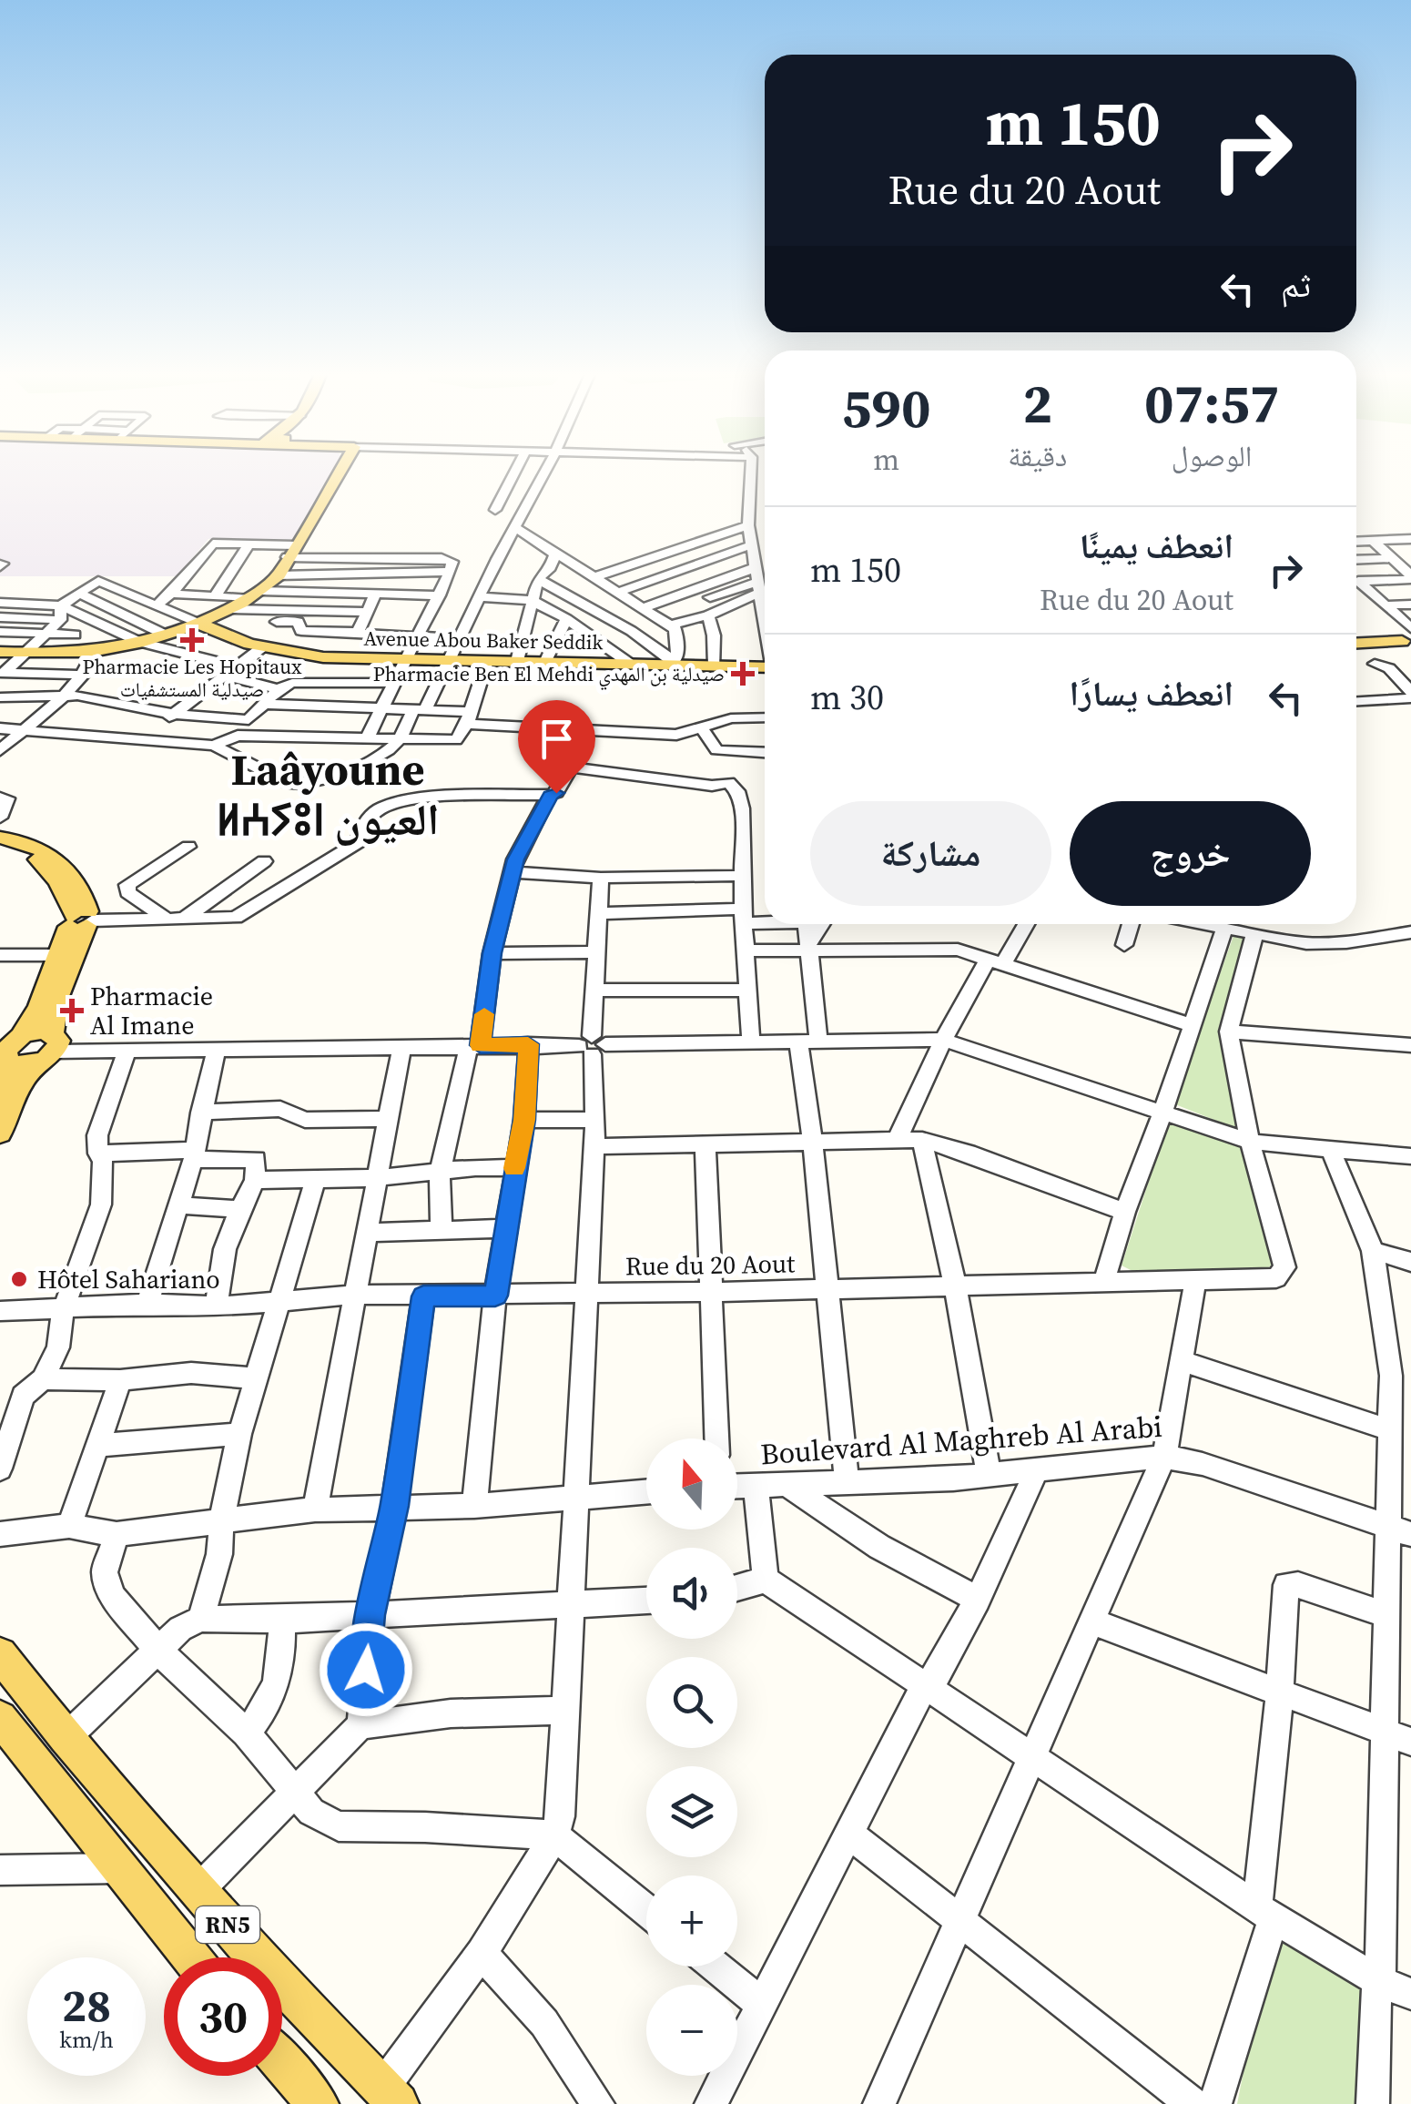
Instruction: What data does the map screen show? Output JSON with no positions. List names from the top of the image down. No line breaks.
{"streets":{"main road":["Avenue Abou Baker Seddik","RN5"],"street":["Rue du 20 Aout","Boulevard Al Maghreb Al Arabi"]},"districts":["Laâyoune ⵍⵄⵢⵓⵏ العيون"],"places":{"health":["Pharmacie Les Hopitaux صيدلية المستشفيات","Pharmacie Ben El Mehdi صيدلية بن المهدي","Pharmacie Al Imane"],"other":["Hôtel Sahariano"]},"north":"top","page":{"turn":["150 m","Rue du 20 Aout"],"then":"ثم","eta":["07:57","الوصول","2","دقيقة","590","m"],"list":[{"name":"انعطف يمينًا","note":"Rue du 20 Aout","value":"150 m"},{"name":"انعطف يسارًا","value":"30 m"}],"buttons":["خروج","مشاركة"],"map_buttons":["+","−"],"speed":"28 km/h","limit":"30"}}
